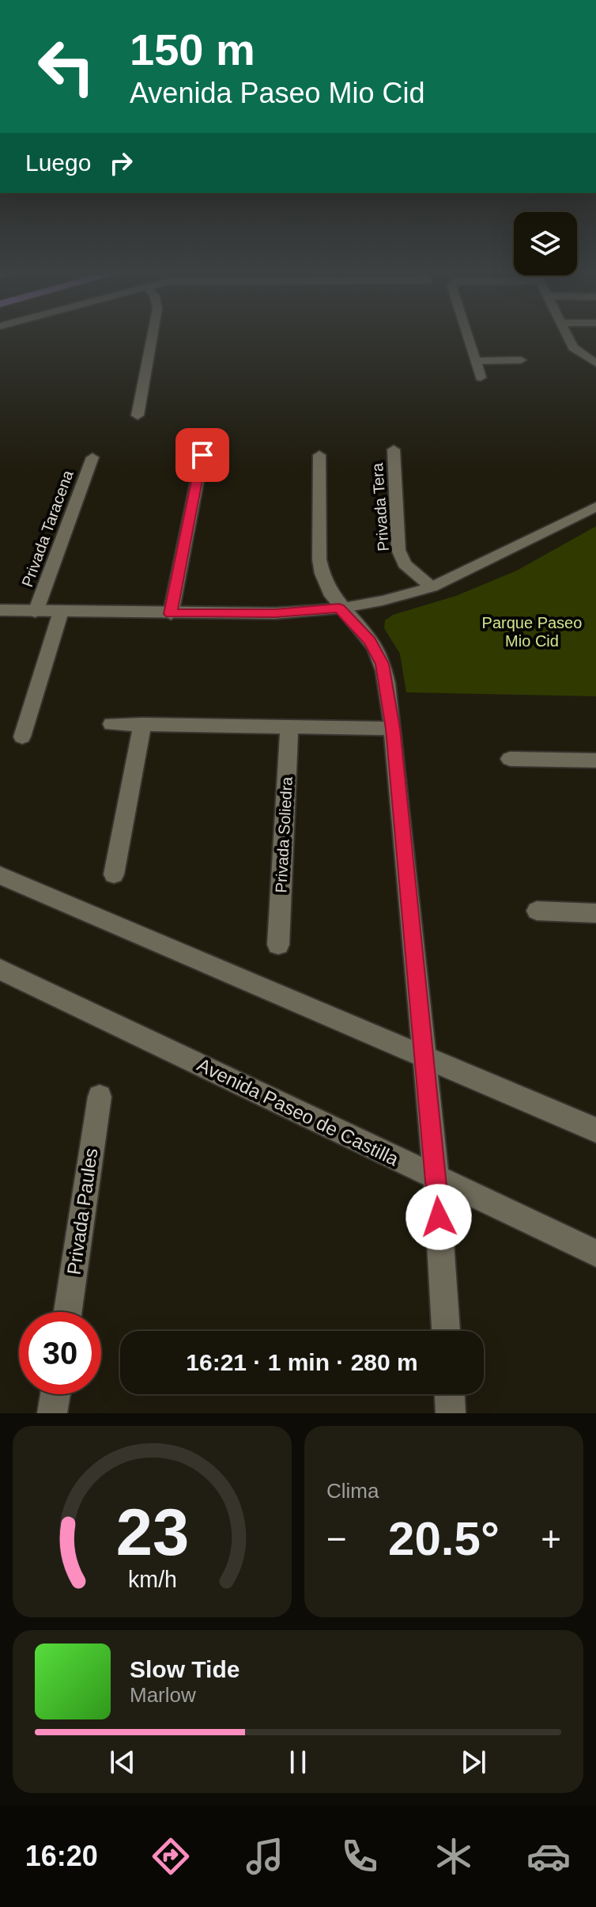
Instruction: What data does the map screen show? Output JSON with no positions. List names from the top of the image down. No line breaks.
{"streets":{"street":["Privada Tera","Privada Taracena","Privada Soliedra","Avenida Paseo de Castilla","Privada Paules"]},"parks":["Parque Paseo Mio Cid"],"page":{"turn":["150 m","Avenida Paseo Mio Cid"],"then":"Luego","limit":"30","trip":"16:21 · 1 min · 280 m","tile":"Clima","heat":["−","20.5°","+"],"song":["Slow Tide","Marlow"],"tabs":"16:20","gauge":["23","km/h"]}}
